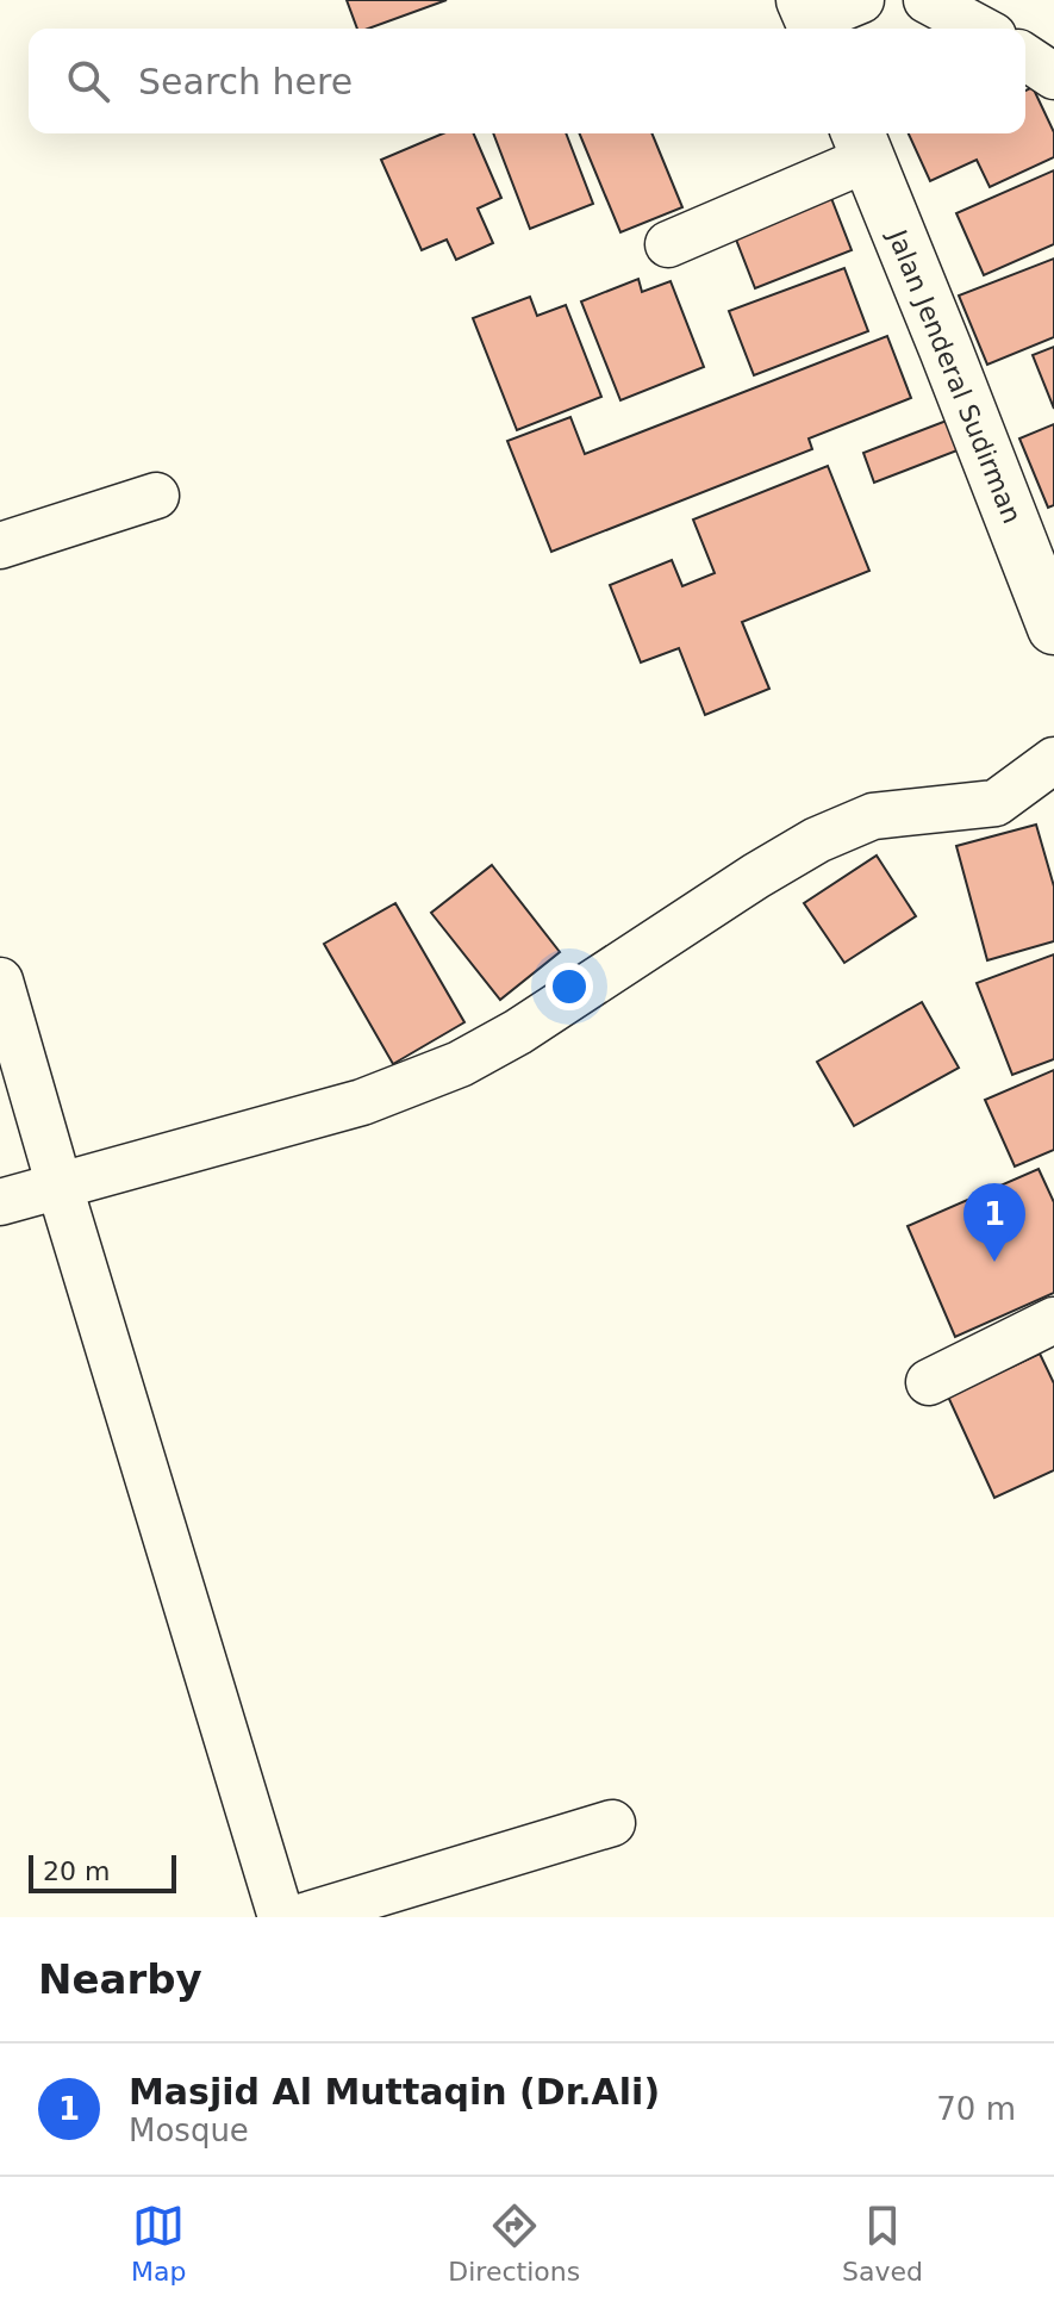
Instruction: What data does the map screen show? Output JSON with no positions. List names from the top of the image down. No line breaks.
{"streets":{"street":["Jalan Jenderal Sudirman"]},"scale_bar":"20 m","page":{"search":"Search here","pins":"1","scale":"20 m","heading":"Nearby","list":[{"mark":"1","name":"Masjid Al Muttaqin (Dr.Ali)","note":"Mosque","value":"70 m"}],"nav":["Map","Directions","Saved"]}}
